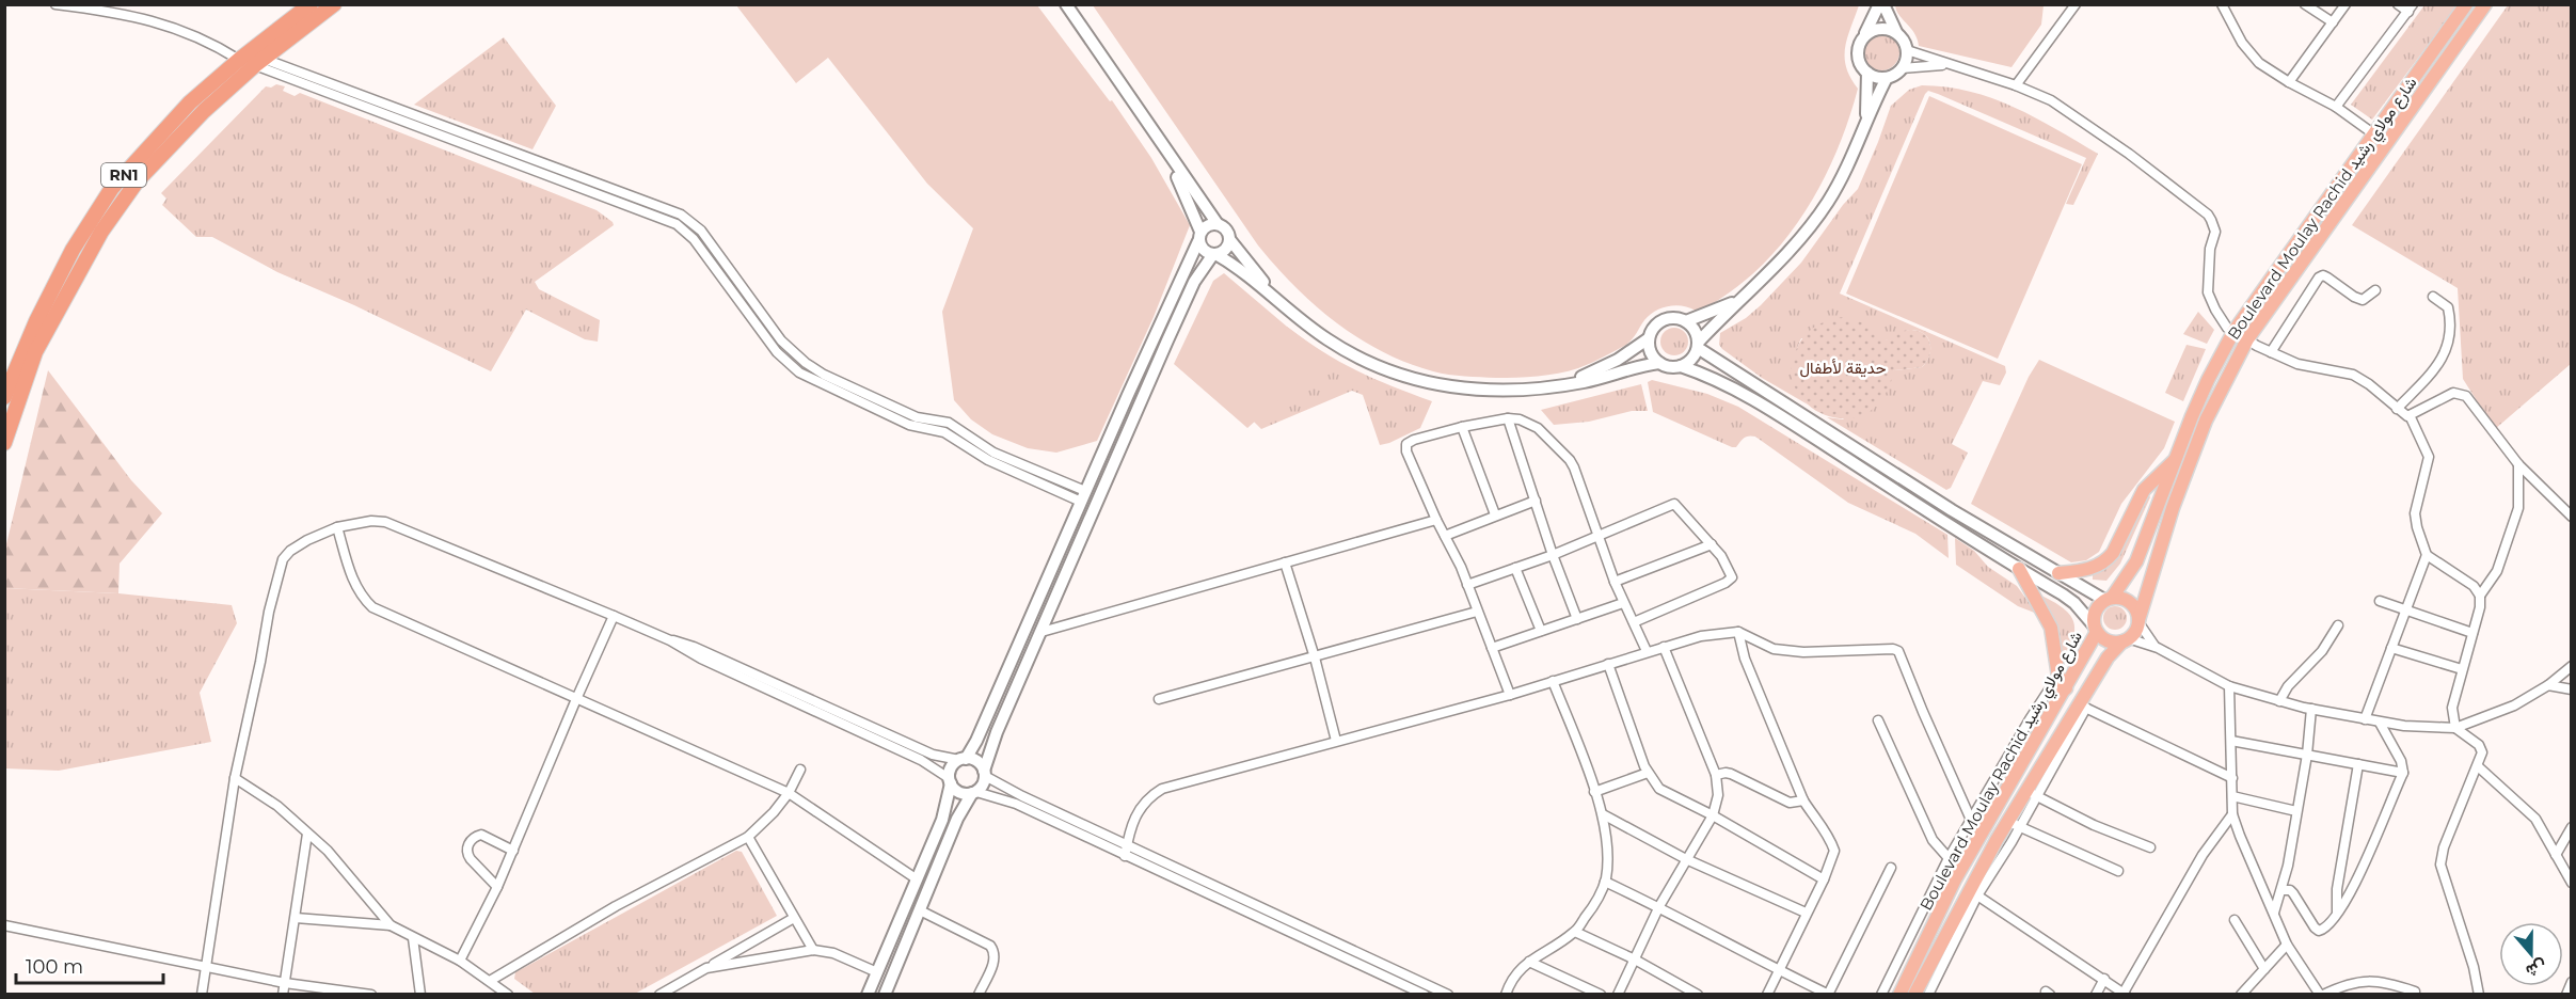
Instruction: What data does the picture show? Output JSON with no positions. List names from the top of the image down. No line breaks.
{"streets":{"highway":["RN1"],"main road":["Boulevard Moulay Rachid شارع مولاي رشيد"]},"parks":["حديقة لأطفال"],"scale_bar":"100 m","north":"bottom"}
